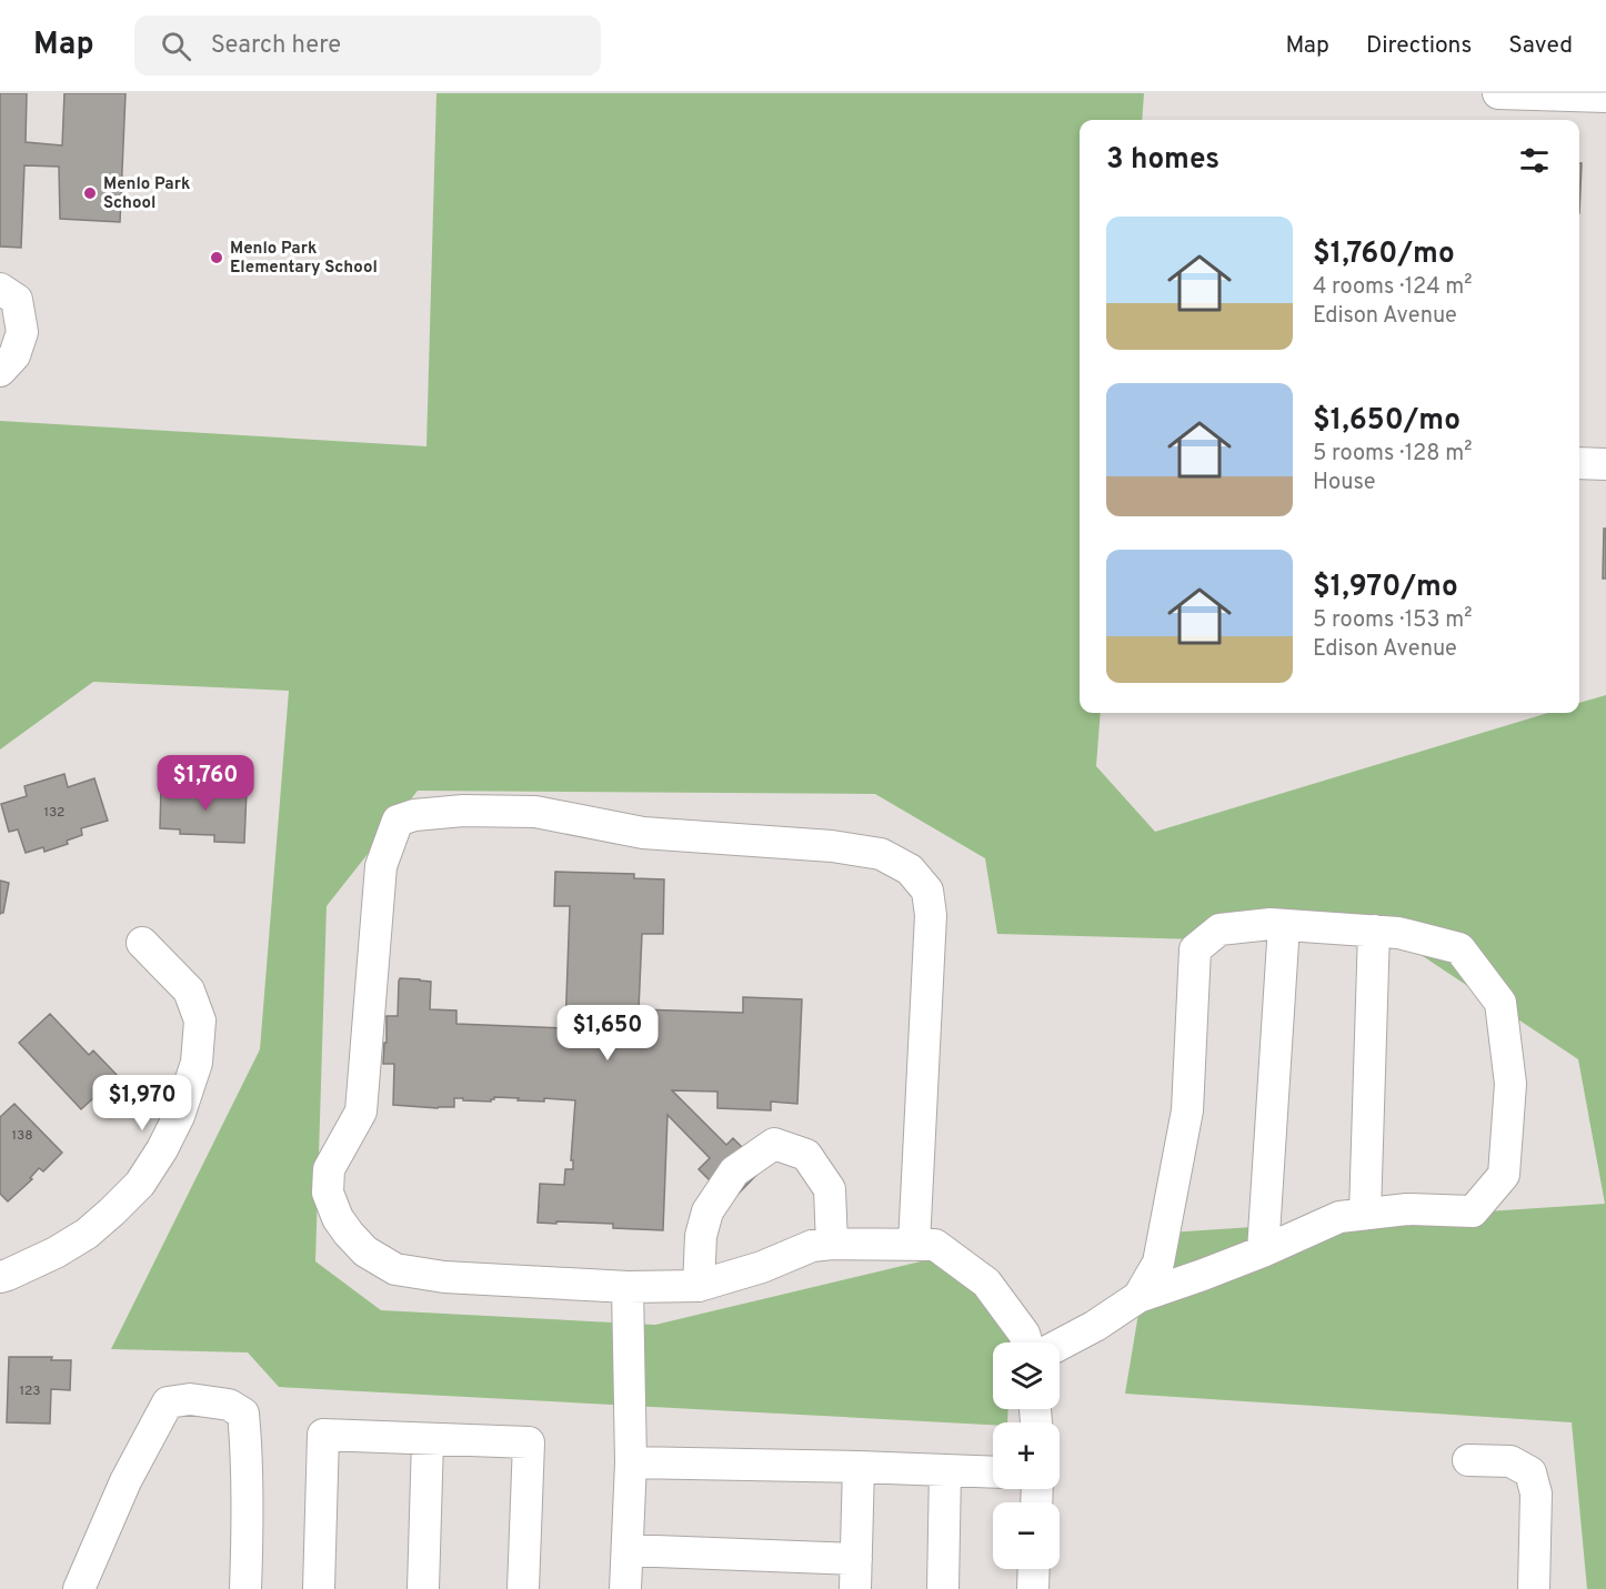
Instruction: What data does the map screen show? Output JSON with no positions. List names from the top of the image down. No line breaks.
{"places":["Menlo Park School","Menlo Park Elementary School"],"house_numbers":["132","138","123"],"page":{"header":"Map","search":"Search here","nav":["Map","Directions","Saved"],"heading":"3 homes","list":[{"name":"$1,760/mo","note":"4 rooms · 124 m² · Edison Avenue"},{"name":"$1,650/mo","note":"5 rooms · 128 m² · House"},{"name":"$1,970/mo","note":"5 rooms · 153 m² · Edison Avenue"}],"price":["$1,760","$1,650","$1,970"],"map_buttons":["+","−"]}}
